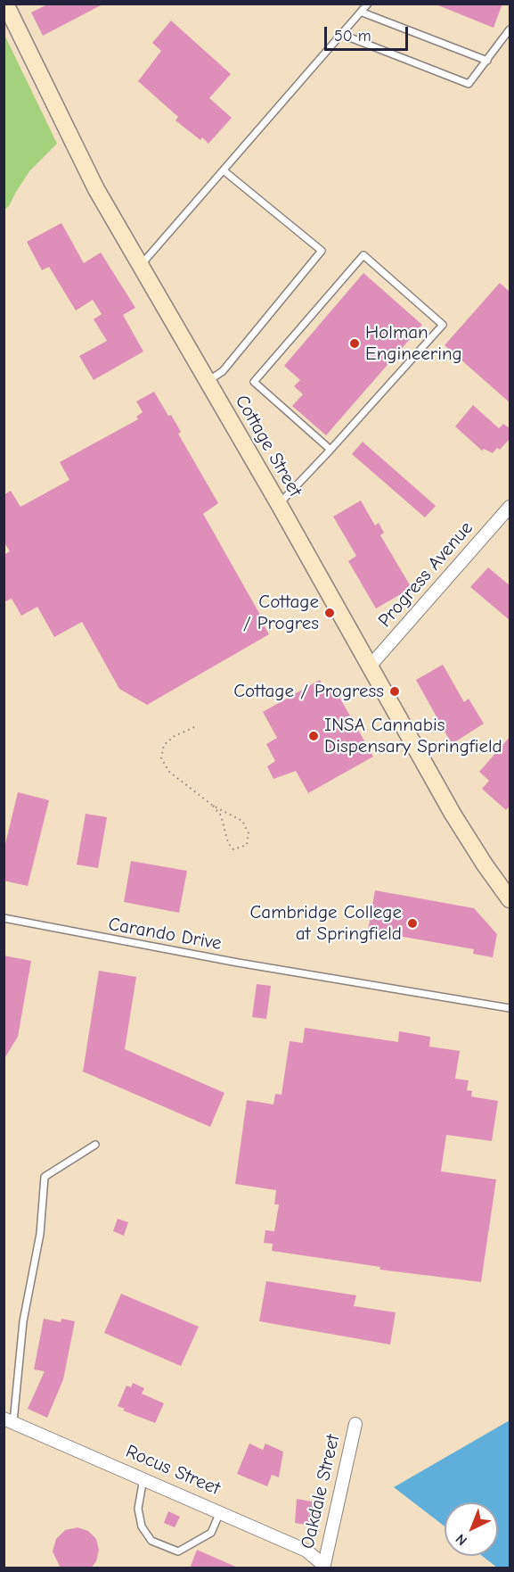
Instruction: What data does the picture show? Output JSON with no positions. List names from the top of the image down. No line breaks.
{"streets":{"main road":["Cottage Street"],"street":["Progress Avenue","Rocus Street","Oakdale Street"],"lane":["Carando Drive"]},"crossings":[["Cottage Street","Progress Avenue"],["Rocus Street","Oakdale Street"]],"places":["Holman Engineering","Cottage / Progres","Cottage / Progress","INSA Cannabis Dispensary Springfield","Cambridge College at Springfield"],"scale_bar":"50 m","north":"bottom left"}
